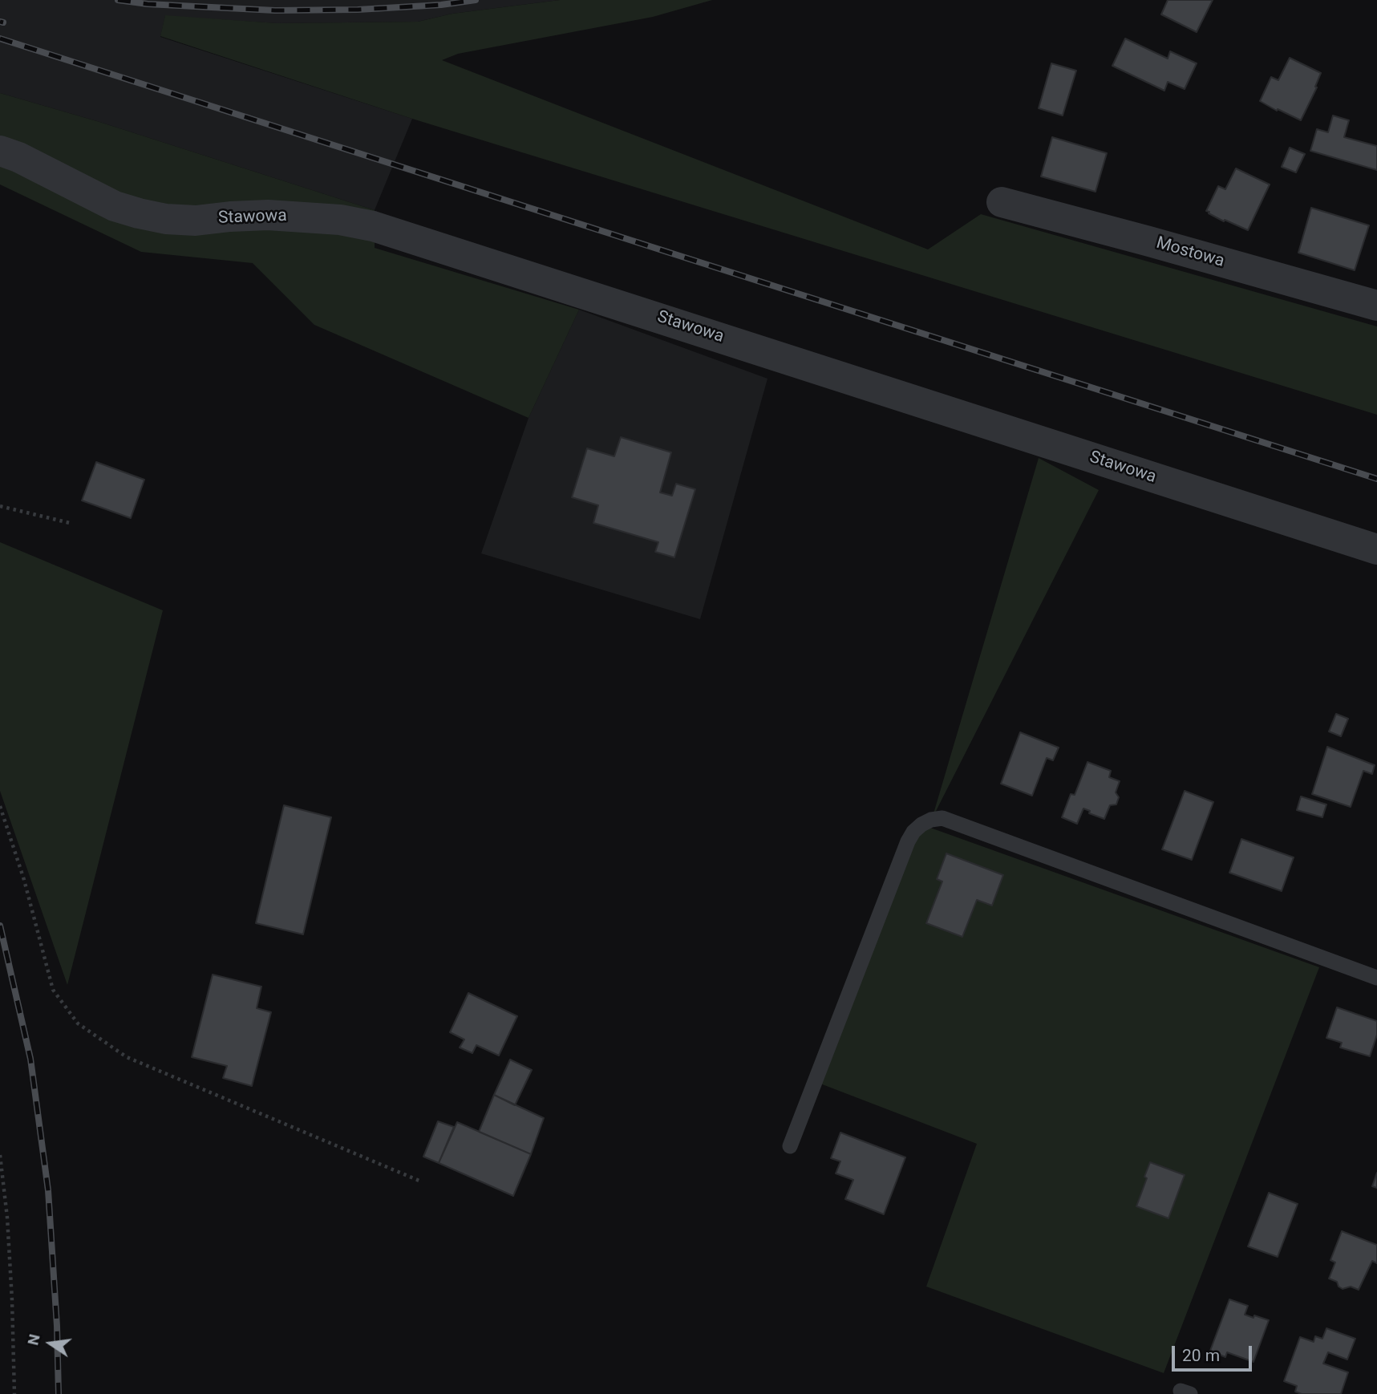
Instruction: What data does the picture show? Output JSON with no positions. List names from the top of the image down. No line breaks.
{"streets":{"street":["Stawowa","Mostowa"]},"scale_bar":"20 m","north":"left"}
